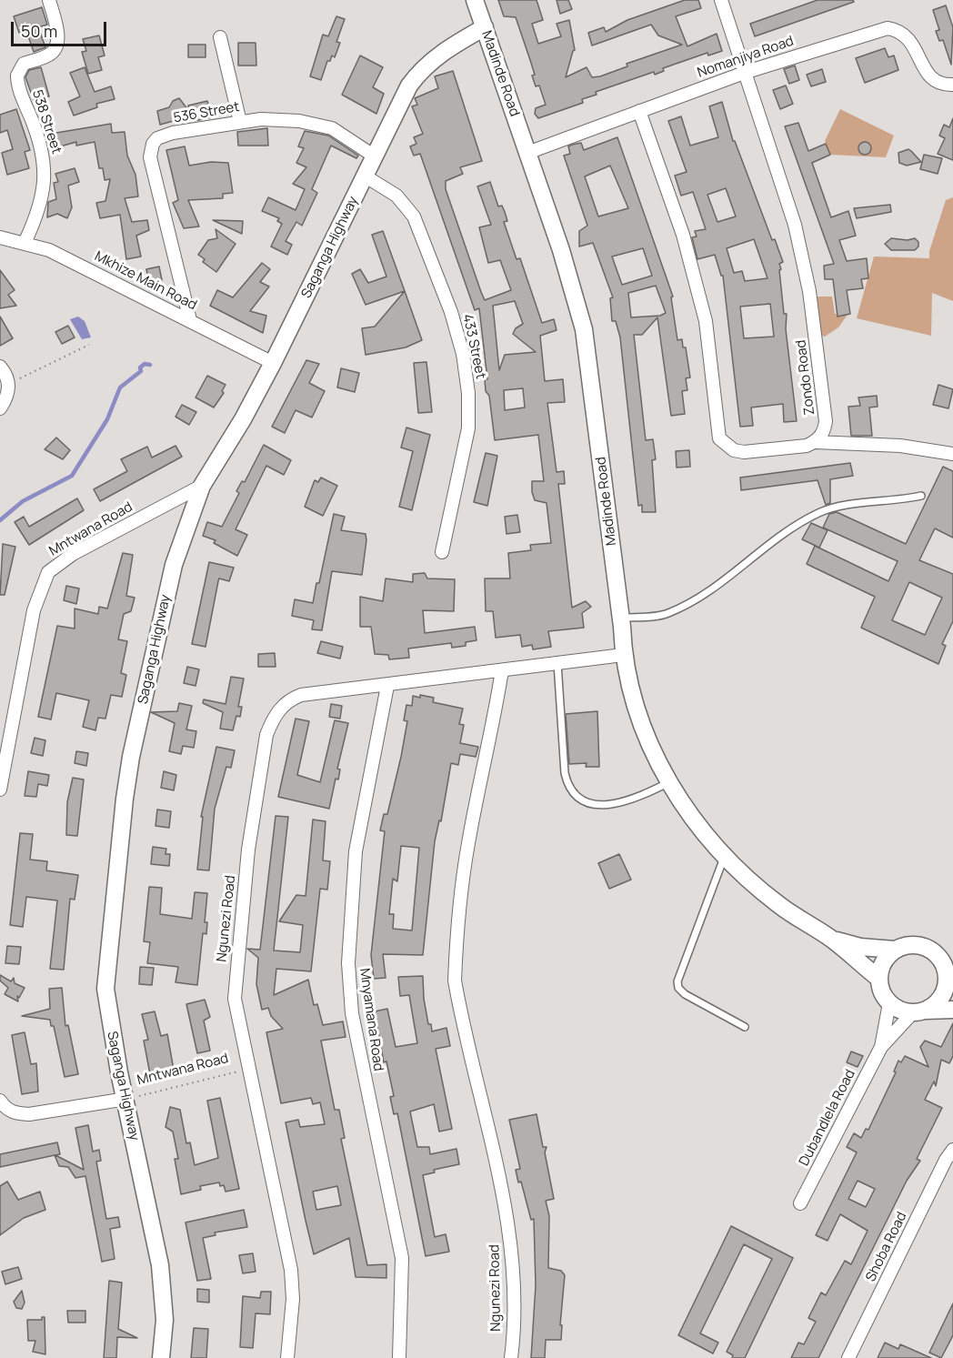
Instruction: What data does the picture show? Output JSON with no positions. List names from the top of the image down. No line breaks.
{"streets":{"street":["Nomanjiya Road","Madinde Road","536 Street","538 Street","Saganga Highway","Mkhize Main Road","433 Street","Zondo Road","Mntwana Road","Ngunezi Road","Mnyamana Road","Dubandlela Road","Shoba Road"]},"crossings":[["Nomanjiya Road","Madinde Road"],["Nomanjiya Road","Zondo Road"],["Madinde Road","Saganga Highway"],["Madinde Road","Ngunezi Road"],["Madinde Road","Dubandlela Road"],["536 Street","Saganga Highway"],["536 Street","Mkhize Main Road"],["538 Street","Mkhize Main Road"],["Saganga Highway","Mkhize Main Road"],["Saganga Highway","433 Street"],["Saganga Highway","Mntwana Road"],["Mntwana Road","Ngunezi Road"],["Ngunezi Road","Mnyamana Road"]],"scale_bar":"50 m"}
